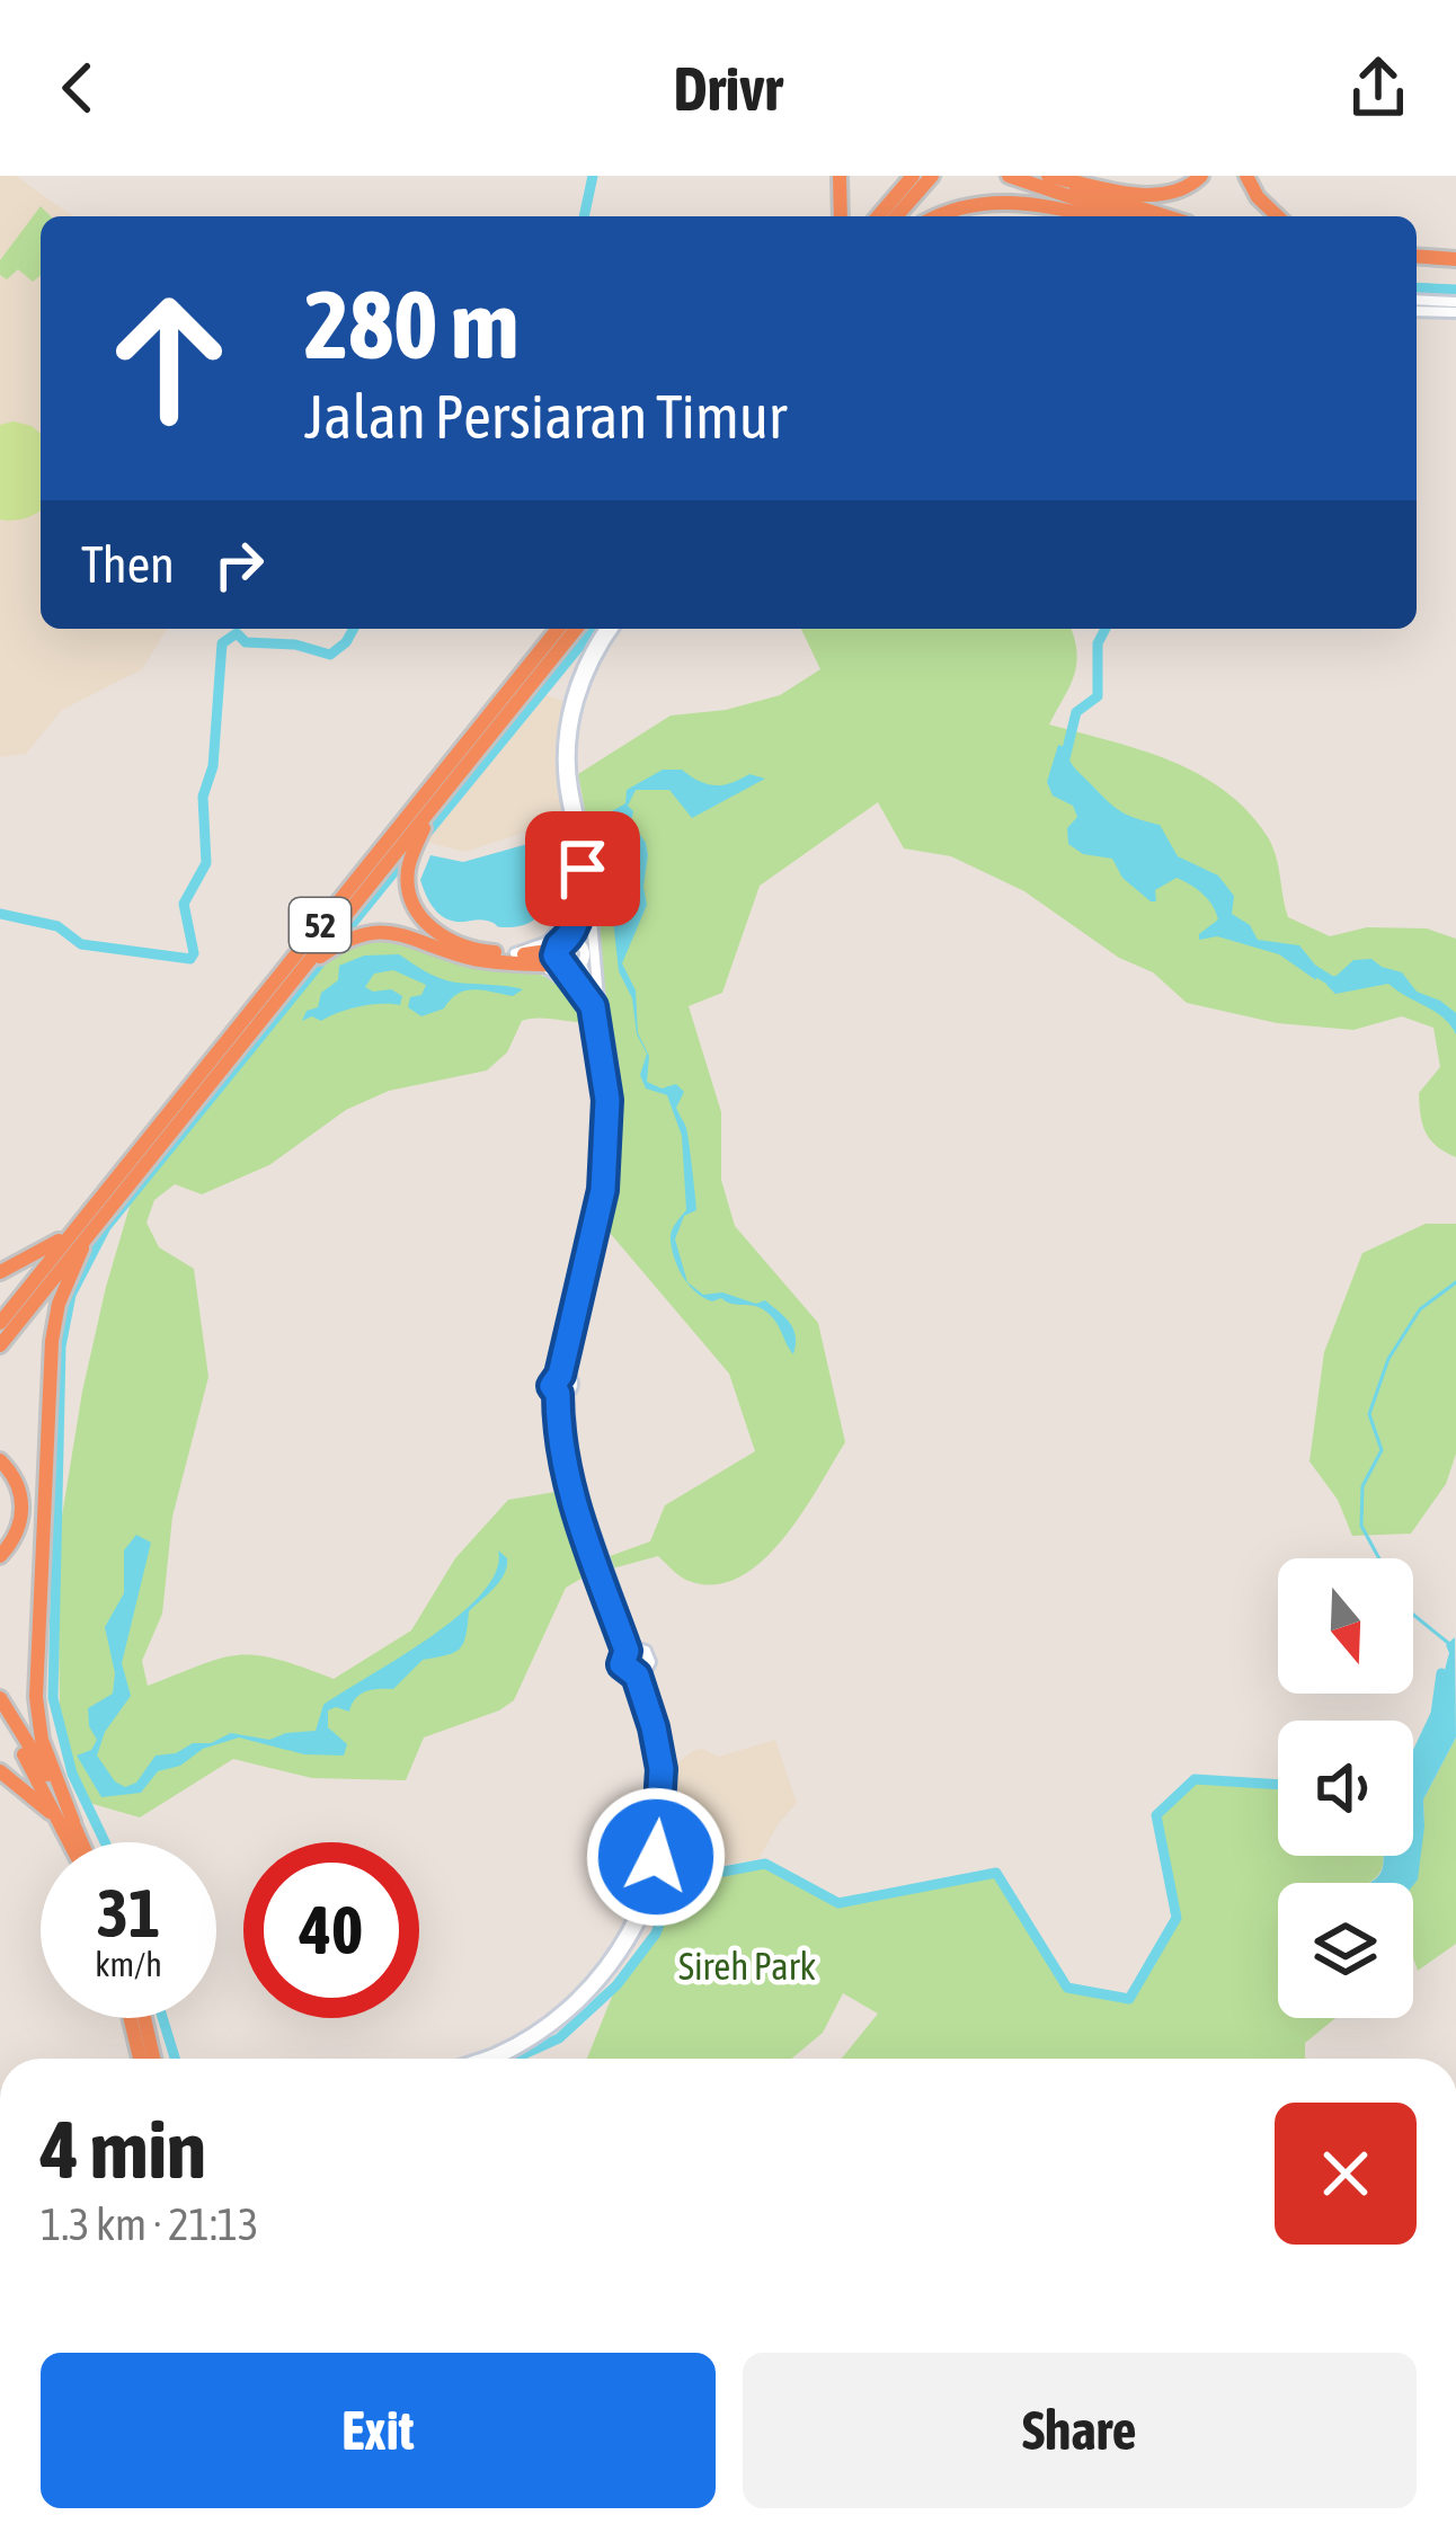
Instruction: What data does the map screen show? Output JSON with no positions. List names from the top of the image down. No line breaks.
{"streets":{"highway":["52"]},"parks":["Sireh Park"],"north":"bottom","page":{"header":"Drivr","turn":["280 m","Jalan Persiaran Timur"],"then":"Then","speed":"31 km/h","limit":"40","heading":["4 min","1.3 km · 21:13"],"buttons":["Exit","Share"]}}
